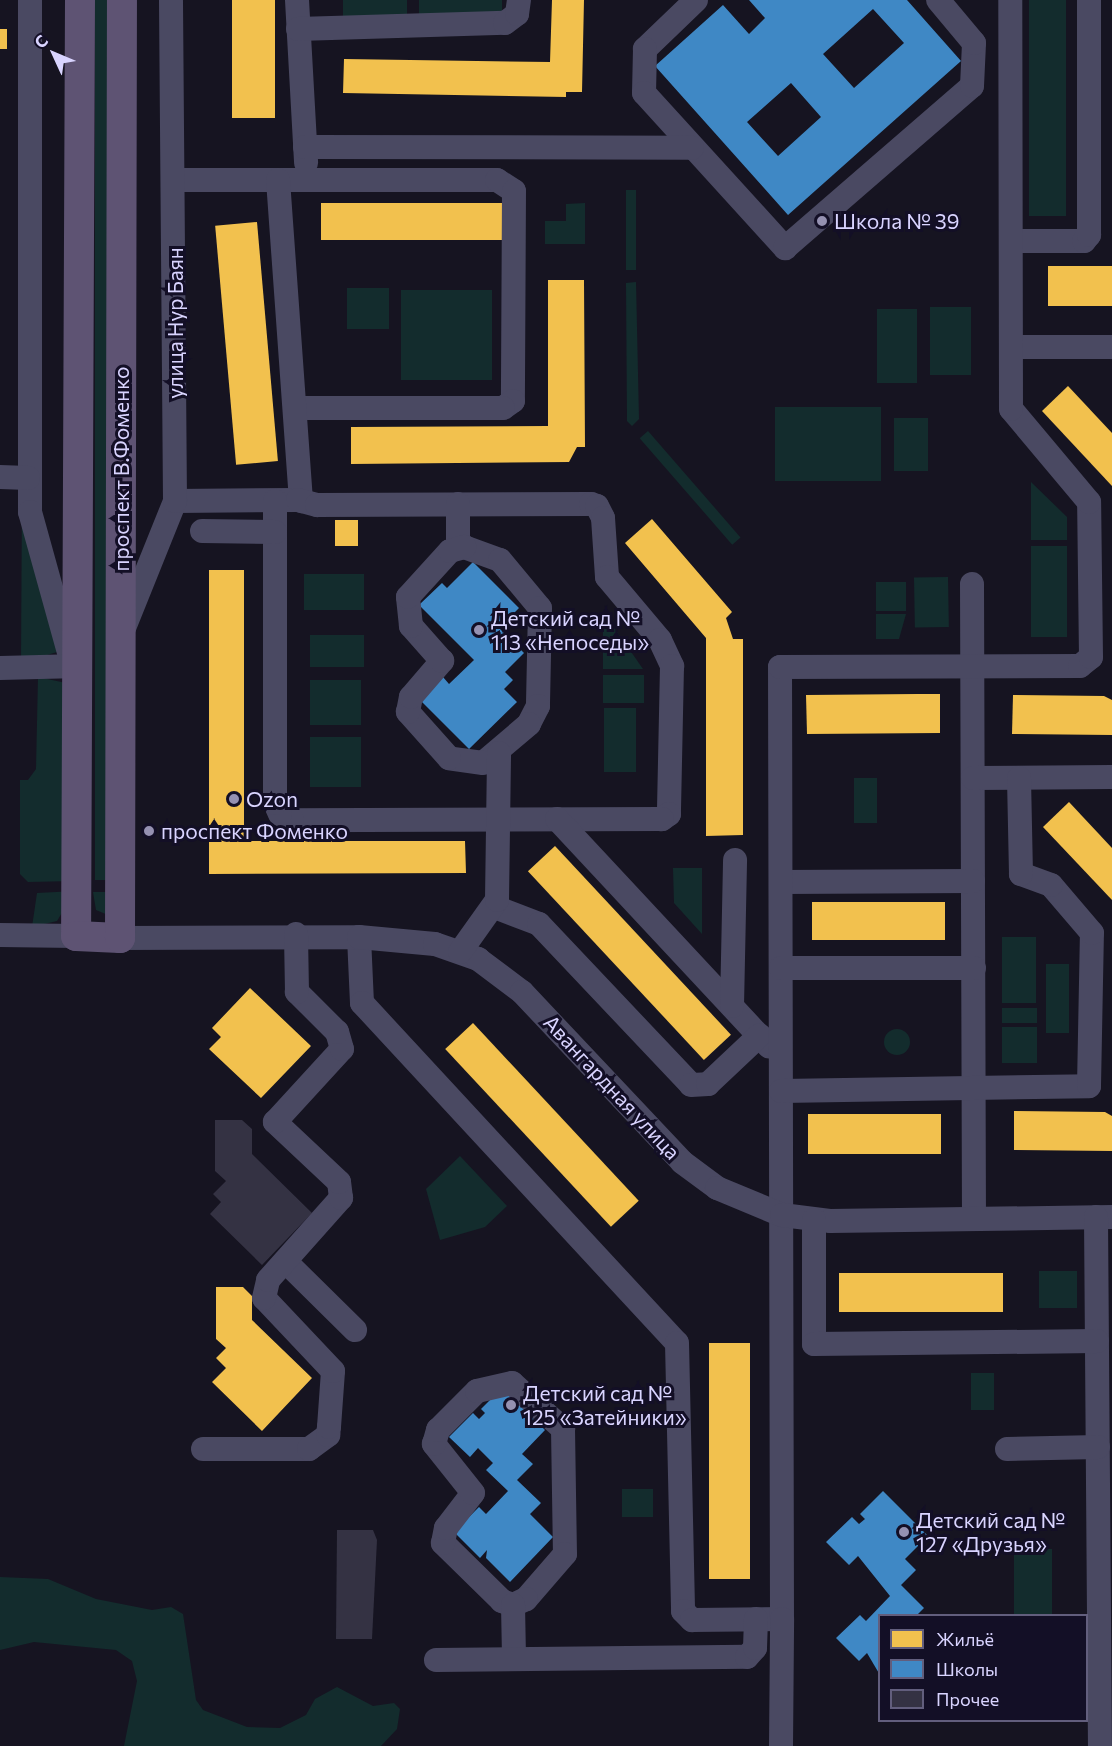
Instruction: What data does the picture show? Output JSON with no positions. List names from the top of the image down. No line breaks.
{"streets":{"main road":["проспект В.Фоменко"],"street":["улица Нур Баян","Авангардная улица"]},"crossings":[["улица Нур Баян","проспект В.Фоменко"],["проспект В.Фоменко","Авангардная улица"]],"places":["Школа № 39","Детский сад № 113 «Непоседы»","Ozon","проспект Фоменко","Детский сад № 125 «Затейники»","Детский сад № 127 «Друзья»"],"legend":["Жильё","Школы","Прочее"],"north":"top left"}
